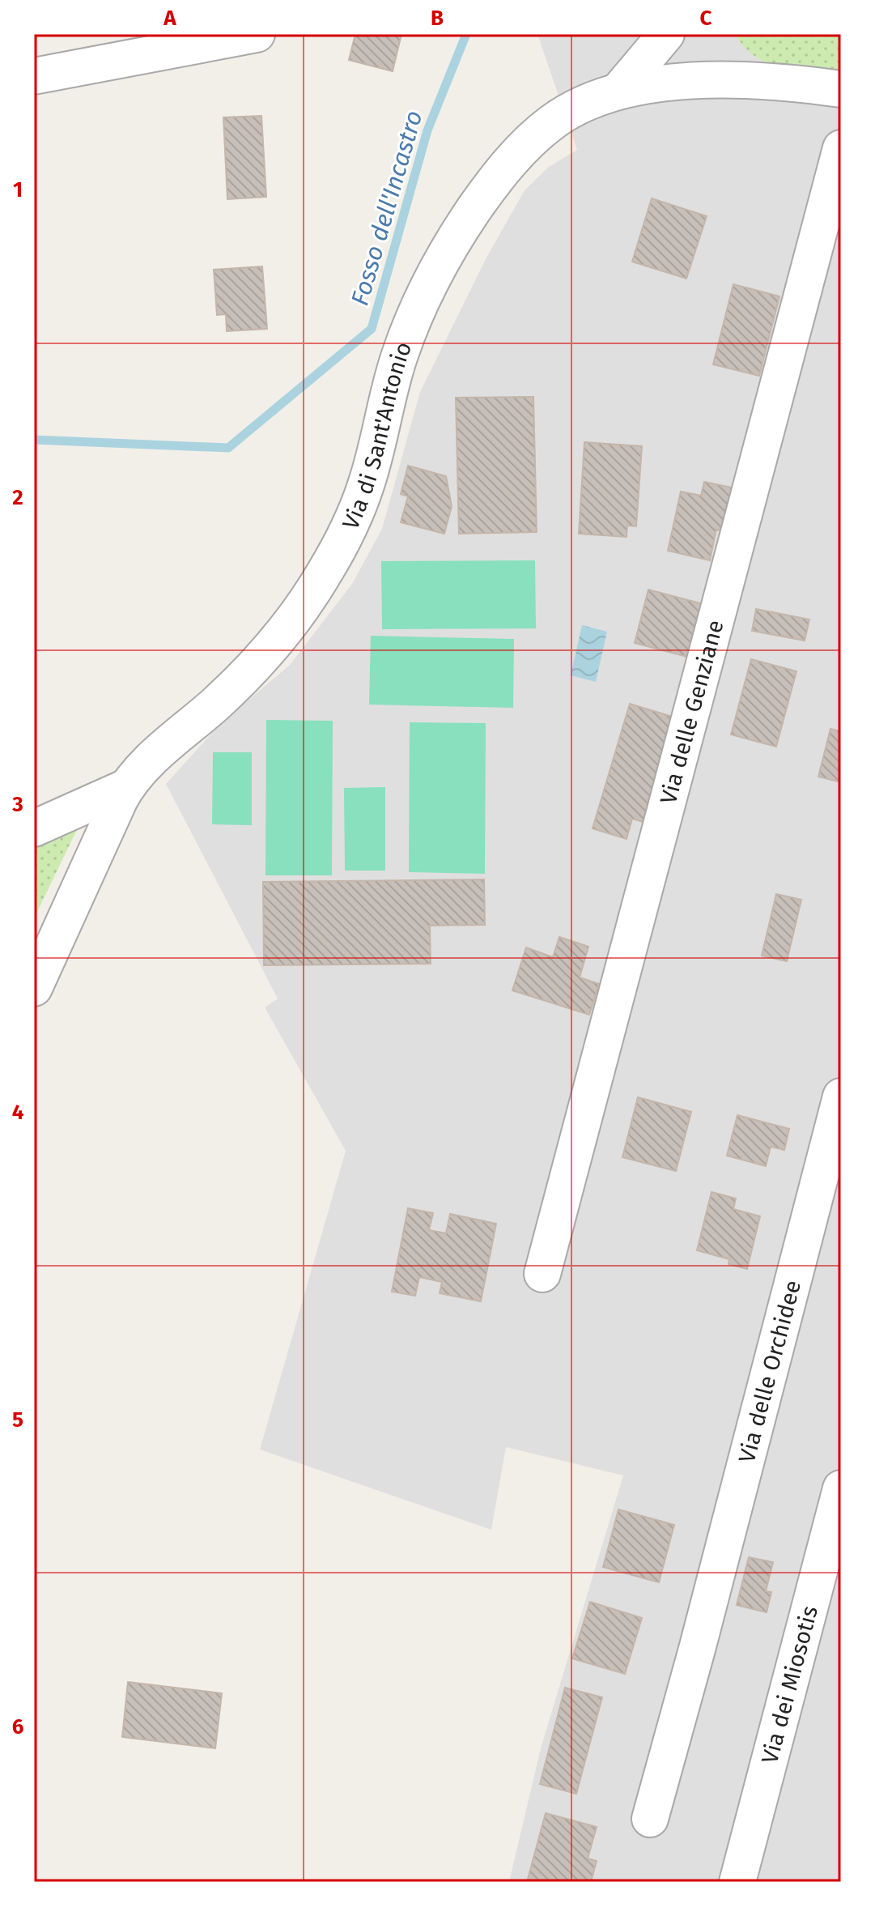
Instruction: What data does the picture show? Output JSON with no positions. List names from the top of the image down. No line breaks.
{"streets":{"street":["Via di Sant'Antonio","Via delle Genziane","Via delle Orchidee","Via dei Miosotis"]},"water":["Fosso dell'Incastro"],"grid":{"columns":["A","B","C"],"rows":["1","2","3","4","5","6"]}}
